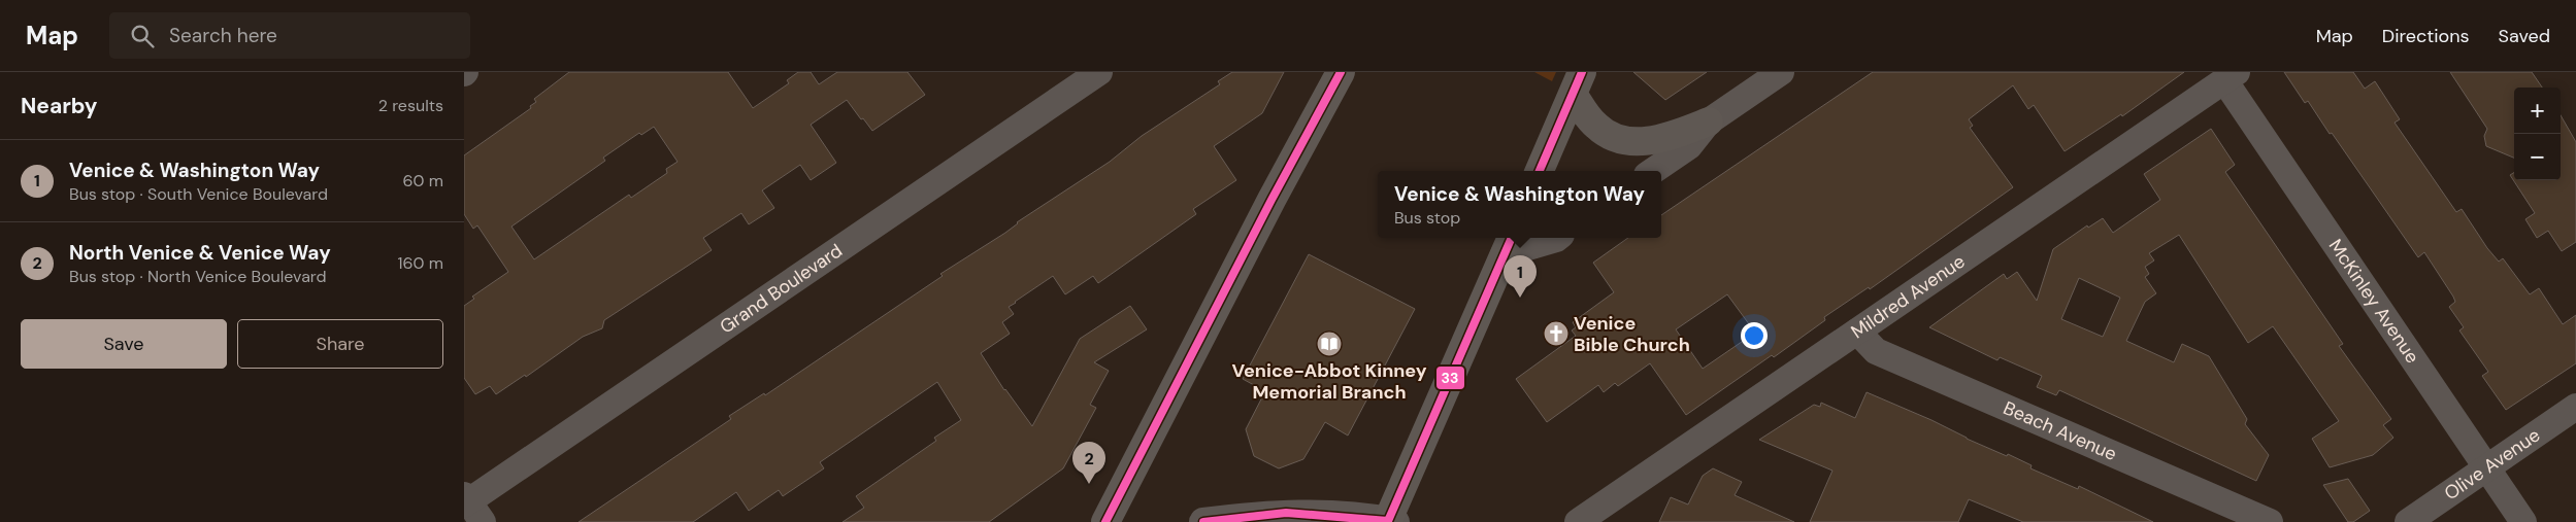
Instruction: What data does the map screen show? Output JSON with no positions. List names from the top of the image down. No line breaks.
{"streets":{"street":["Grand Boulevard","Mildred Avenue","McKinley Avenue","Beach Avenue","Olive Avenue"]},"crossings":[["Mildred Avenue","McKinley Avenue"],["Mildred Avenue","Beach Avenue"],["McKinley Avenue","Olive Avenue"]],"places":{"church":["Venice Bible Church"],"library":["Venice-Abbot Kinney Memorial Branch"]},"lines":["transit line 33"],"page":{"header":"Map","search":"Search here","nav":["Map","Directions","Saved"],"heading":["Nearby","2 results"],"map_buttons":["+","−"],"list":[{"mark":"1","name":"Venice & Washington Way","note":"Bus stop · South Venice Boulevard","value":"60 m"},{"mark":"2","name":"North Venice & Venice Way","note":"Bus stop · North Venice Boulevard","value":"160 m"}],"popup":["Venice & Washington Way","Bus stop"],"pins":["1","2"],"buttons":["Save","Share"]}}
